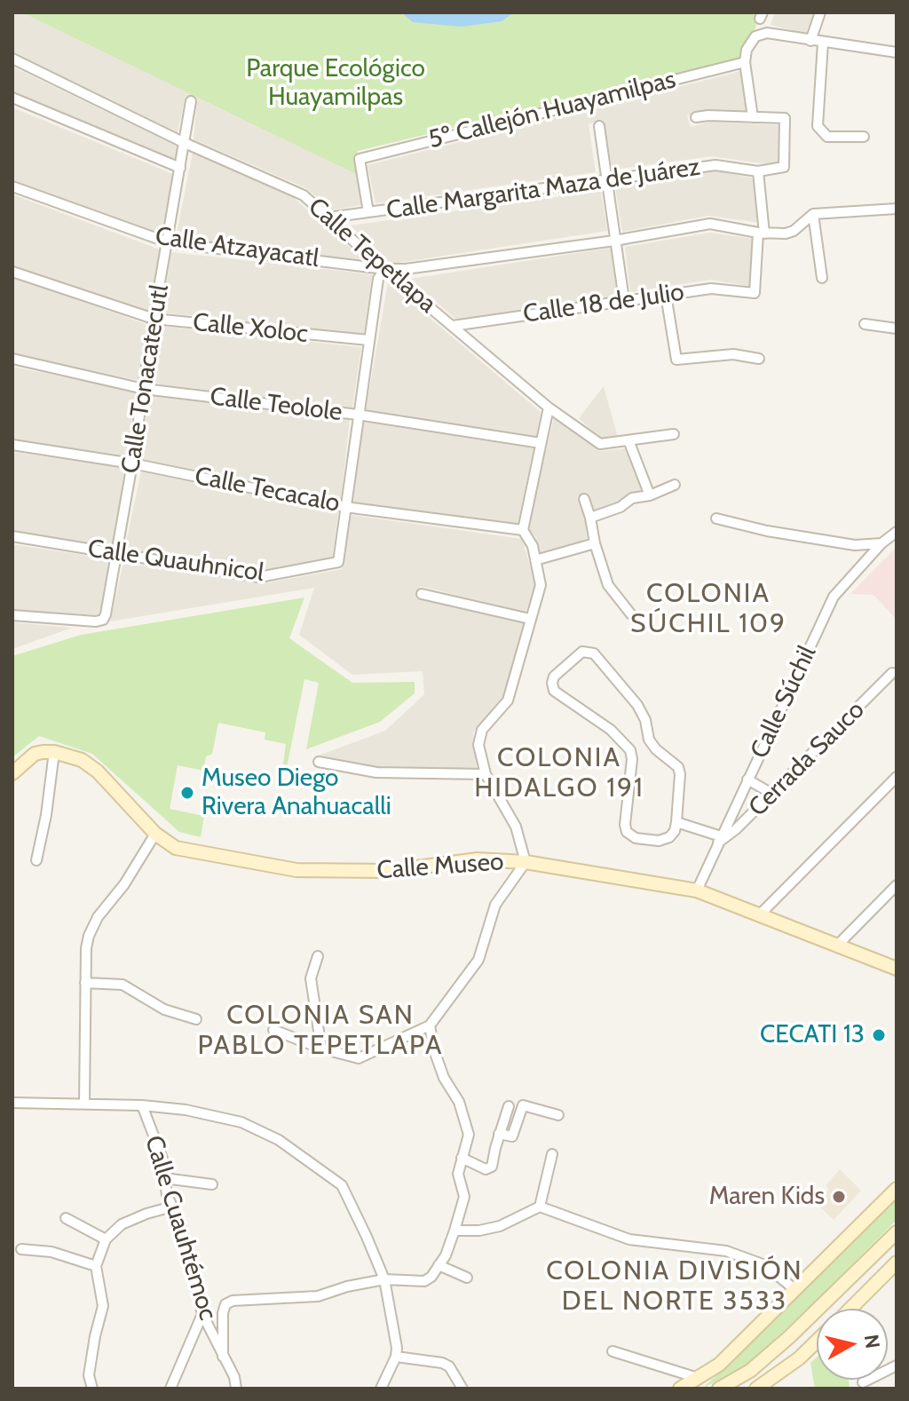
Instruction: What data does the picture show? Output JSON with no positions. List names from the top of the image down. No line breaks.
{"streets":{"street":["5º Callejón Huayamilpas","Calle Margarita Maza de Juárez","Calle Atzayacatl","Calle Tepetlapa","Calle 18 de Julio","Calle Xoloc","Calle Tonacatecutl","Calle Teolole","Calle Tecacalo","Calle Quauhnicol","Calle Súchil","Cerrada Sauco","Calle Museo","Calle Cuauhtémoc"]},"crossings":[["5º Callejón Huayamilpas","Calle Margarita Maza de Juárez"],["Calle Margarita Maza de Juárez","Calle Tepetlapa"],["Calle Atzayacatl","Calle Tepetlapa"],["Calle Atzayacatl","Calle 18 de Julio"],["Calle Atzayacatl","Calle Tonacatecutl"],["Calle Tepetlapa","Calle 18 de Julio"],["Calle Tepetlapa","Calle Tonacatecutl"],["Calle Xoloc","Calle Tonacatecutl"],["Calle Tonacatecutl","Calle Teolole"],["Calle Tonacatecutl","Calle Tecacalo"],["Calle Tonacatecutl","Calle Quauhnicol"],["Calle Tecacalo","Calle Quauhnicol"],["Calle Súchil","Cerrada Sauco"],["Calle Súchil","Calle Museo"]],"districts":["COLONIA SÚCHIL 109","COLONIA HIDALGO 191","COLONIA SAN PABLO TEPETLAPA","COLONIA DIVISIÓN DEL NORTE 3533"],"parks":["Parque Ecológico Huayamilpas"],"places":["Museo Diego Rivera Anahuacalli","CECATI 13","Maren Kids"],"north":"right"}
